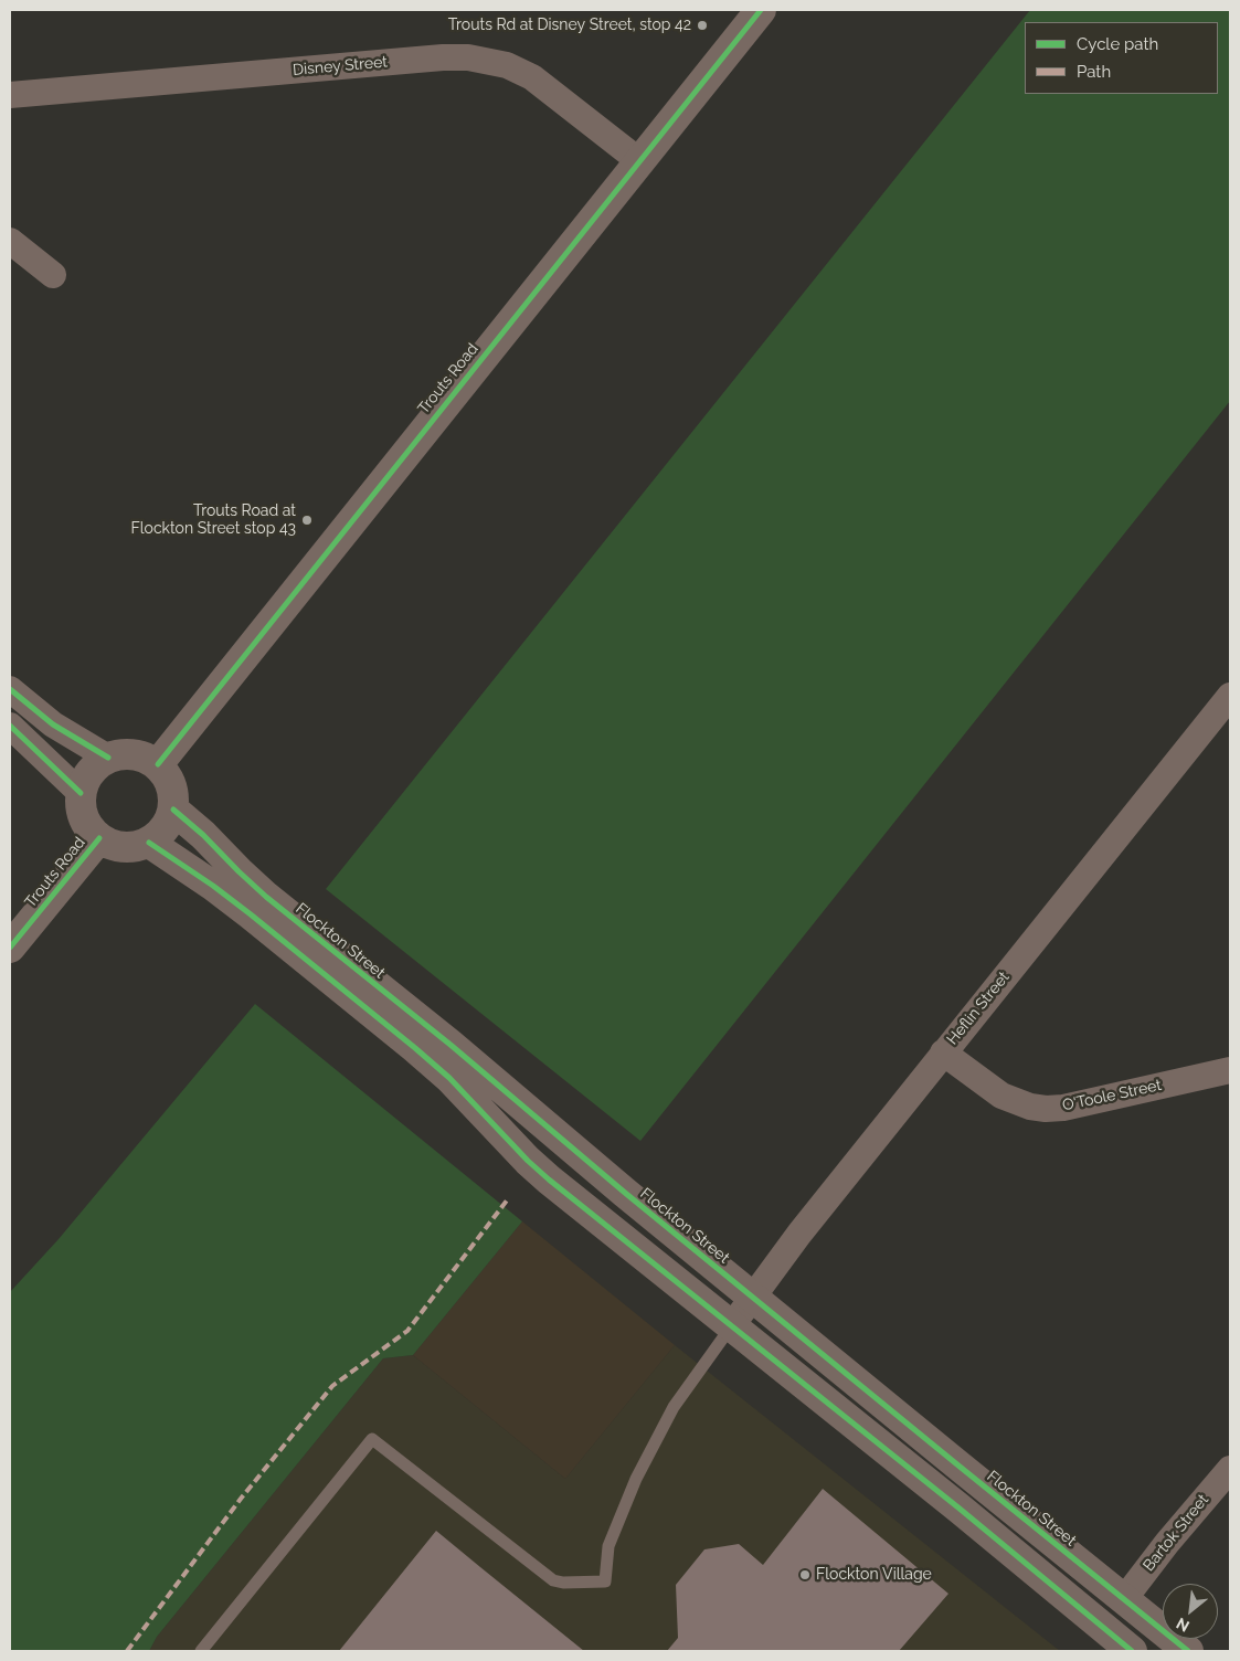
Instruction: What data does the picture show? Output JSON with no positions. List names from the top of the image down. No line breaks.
{"streets":{"street":["Disney Street","Trouts Road","Flockton Street","Heflin Street","O'Toole Street","Bartok Street"]},"crossings":[["Disney Street","Trouts Road"],["Trouts Road","Flockton Street"],["Flockton Street","Heflin Street"],["Flockton Street","Bartok Street"],["Heflin Street","O'Toole Street"]],"places":["Trouts Rd at Disney Street, stop 42","Trouts Road at Flockton Street stop 43","Flockton Village"],"legend":["Cycle path","Path"],"north":"bottom left"}
